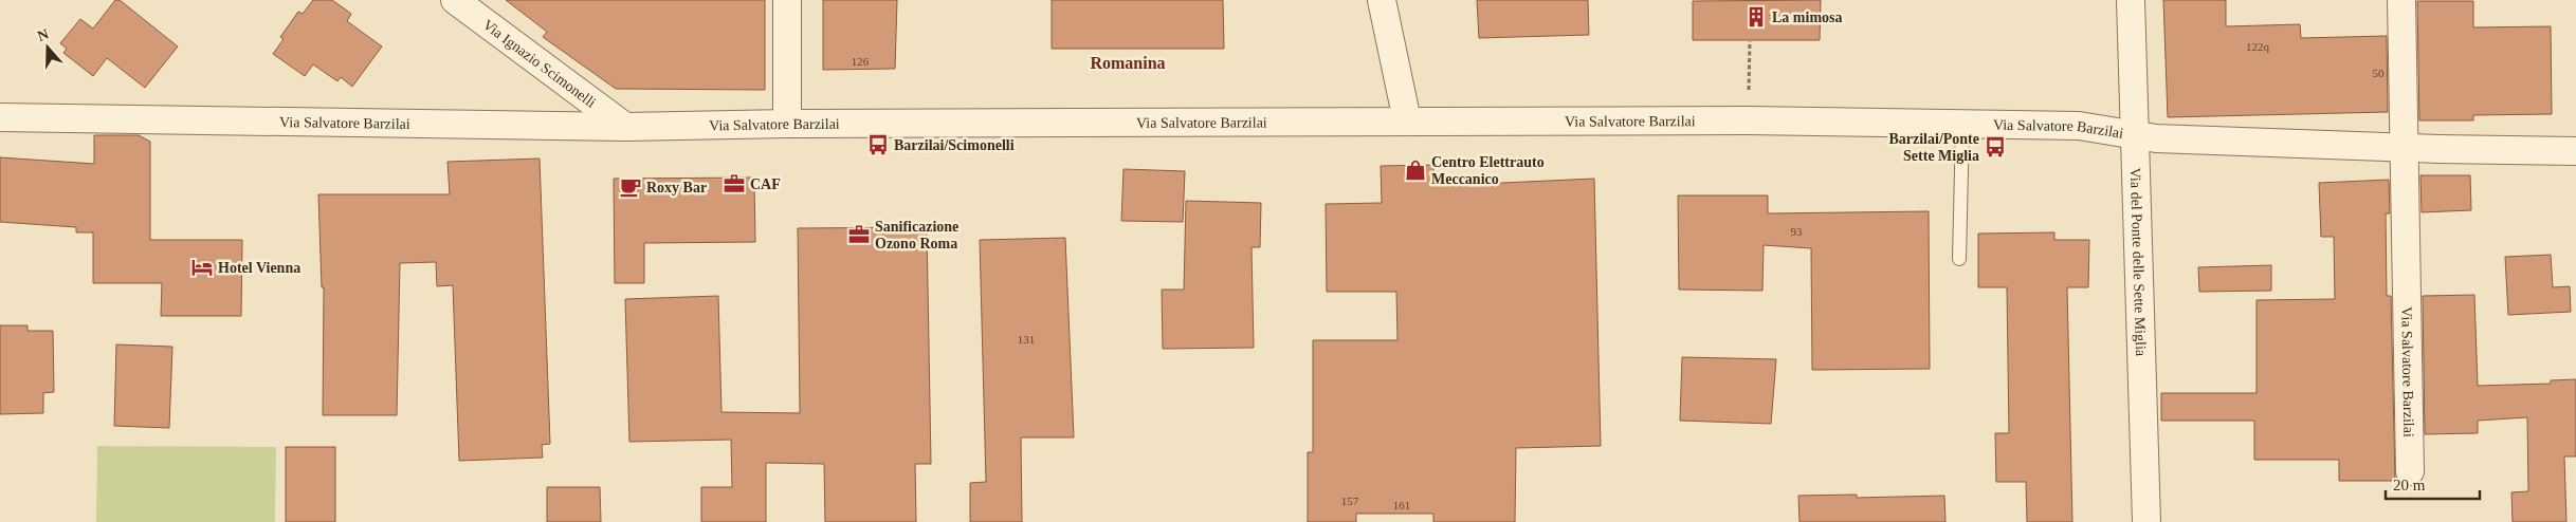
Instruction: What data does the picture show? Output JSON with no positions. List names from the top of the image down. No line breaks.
{"streets":{"street":["Via Ignazio Scimonelli","Via Salvatore Barzilai","Via del Ponte delle Sette Miglia"]},"crossings":[["Via Ignazio Scimonelli","Via Salvatore Barzilai"],["Via Salvatore Barzilai","Via del Ponte delle Sette Miglia"]],"districts":["Romanina"],"places":{"building":["La mimosa"],"bus stop":["Barzilai/Scimonelli","Barzilai/Ponte Sette Miglia"],"shop":["Centro Elettrauto Meccanico"],"office":["CAF","Sanificazione Ozono Roma"],"cafe":["Roxy Bar"],"hotel":["Hotel Vienna"]},"house_numbers":["122q","126","50","93","131","157","161"],"scale_bar":"20 m","north":"top"}
